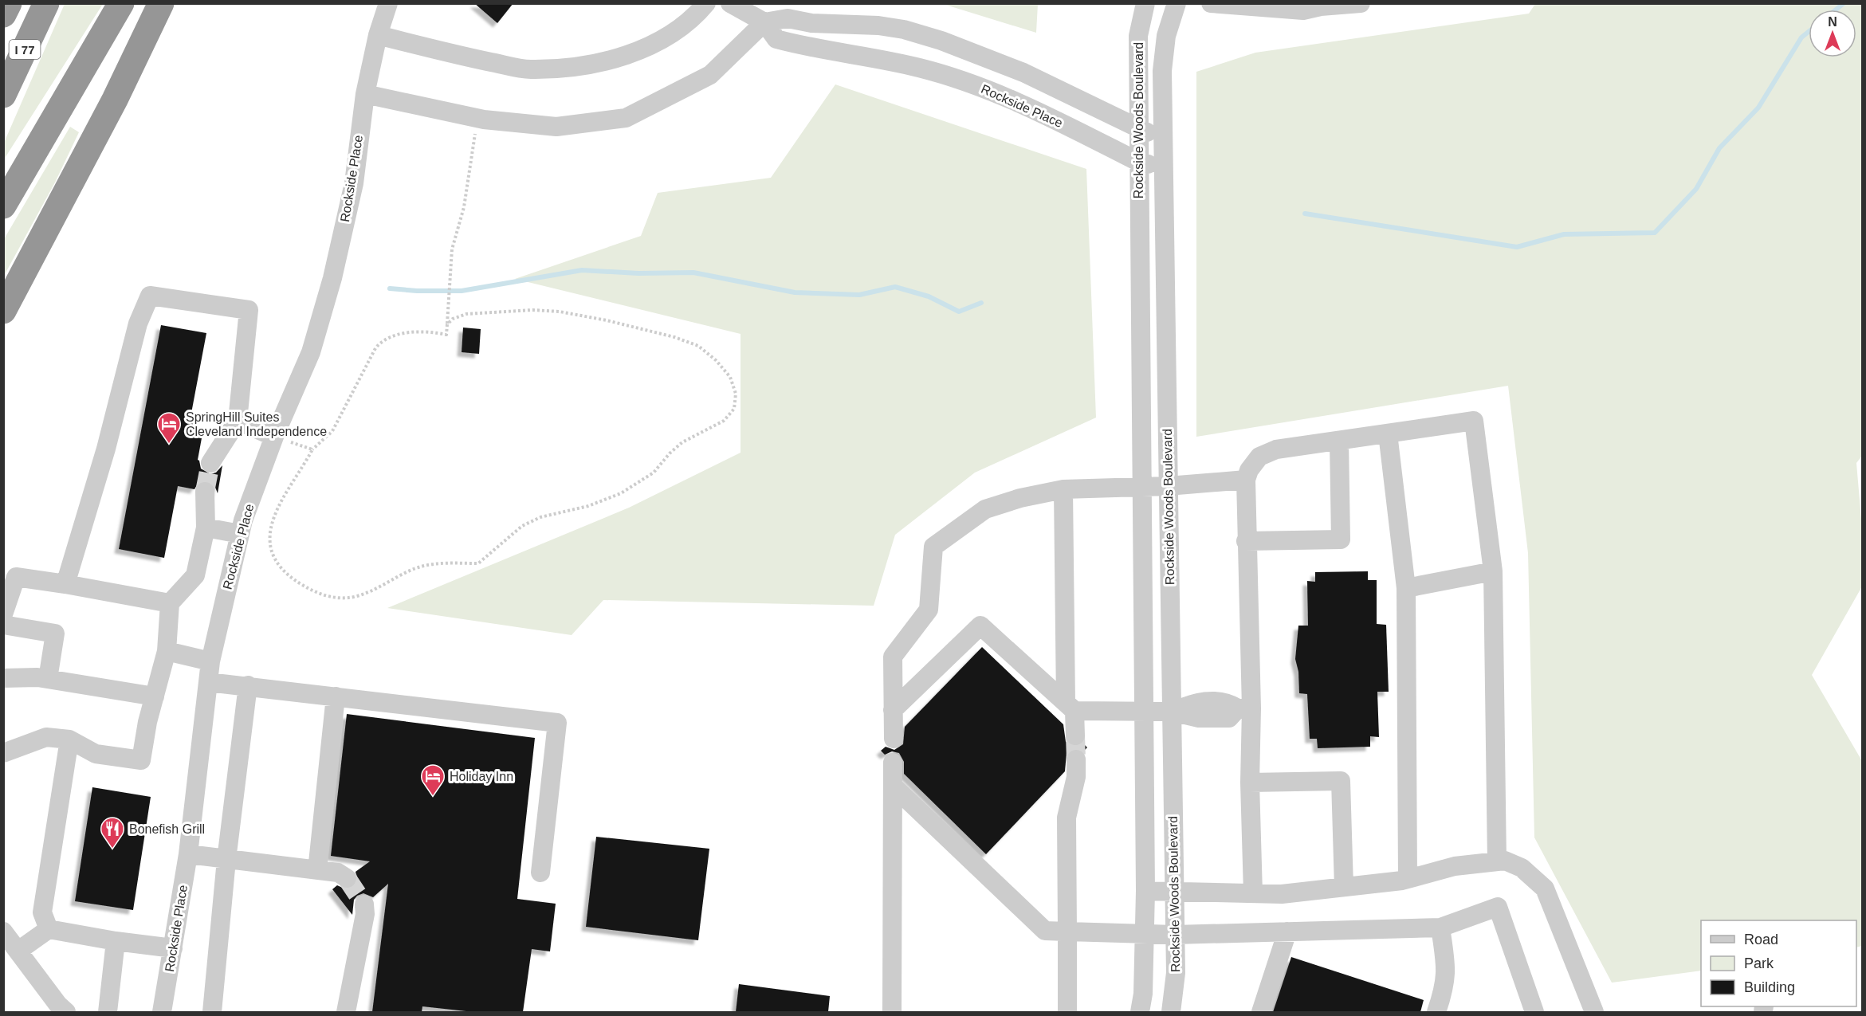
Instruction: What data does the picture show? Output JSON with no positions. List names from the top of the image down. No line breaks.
{"streets":{"highway":["I 77"],"street":["Rockside Place","Rockside Woods Boulevard"]},"crossings":[["Rockside Place","Rockside Woods Boulevard"]],"places":{"hotel":["SpringHill Suites Cleveland Independence","Holiday Inn"],"restaurant":["Bonefish Grill"]},"legend":["Road","Park","Building"],"north":"top"}
